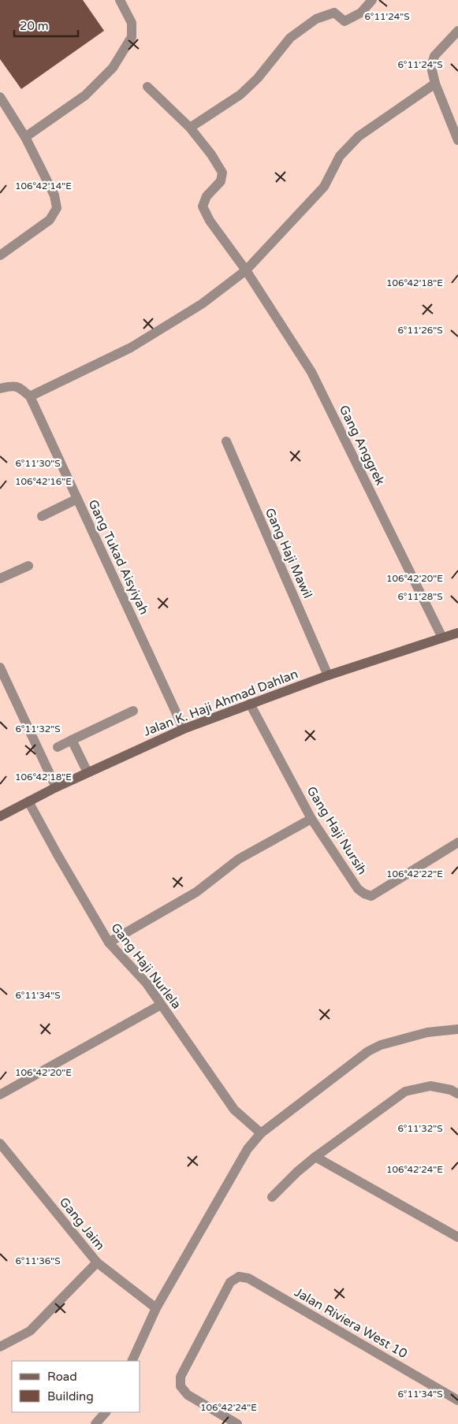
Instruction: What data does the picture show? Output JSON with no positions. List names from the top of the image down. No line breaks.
{"streets":{"main road":["Jalan K. Haji Ahmad Dahlan"],"street":["Gang Anggrek","Gang Haji Mawil","Gang Tukad Aisyiyah","Gang Haji Nursih","Gang Haji Nurlela","Gang Jaim","Jalan Riviera West 10"]},"crossings":[["Gang Anggrek","Jalan K. Haji Ahmad Dahlan"],["Gang Haji Mawil","Jalan K. Haji Ahmad Dahlan"],["Gang Tukad Aisyiyah","Jalan K. Haji Ahmad Dahlan"],["Jalan K. Haji Ahmad Dahlan","Gang Haji Nursih"],["Jalan K. Haji Ahmad Dahlan","Gang Haji Nurlela"]],"legend":["Road","Building"],"scale_bar":"20 m","coordinates":["6°11'24\"S","106°42'14\"E","106°42'18\"E","6°11'26\"S","6°11'30\"S","106°42'16\"E","106°42'20\"E","6°11'28\"S","6°11'32\"S","106°42'22\"E","6°11'34\"S","106°42'24\"E","6°11'36\"S"]}
